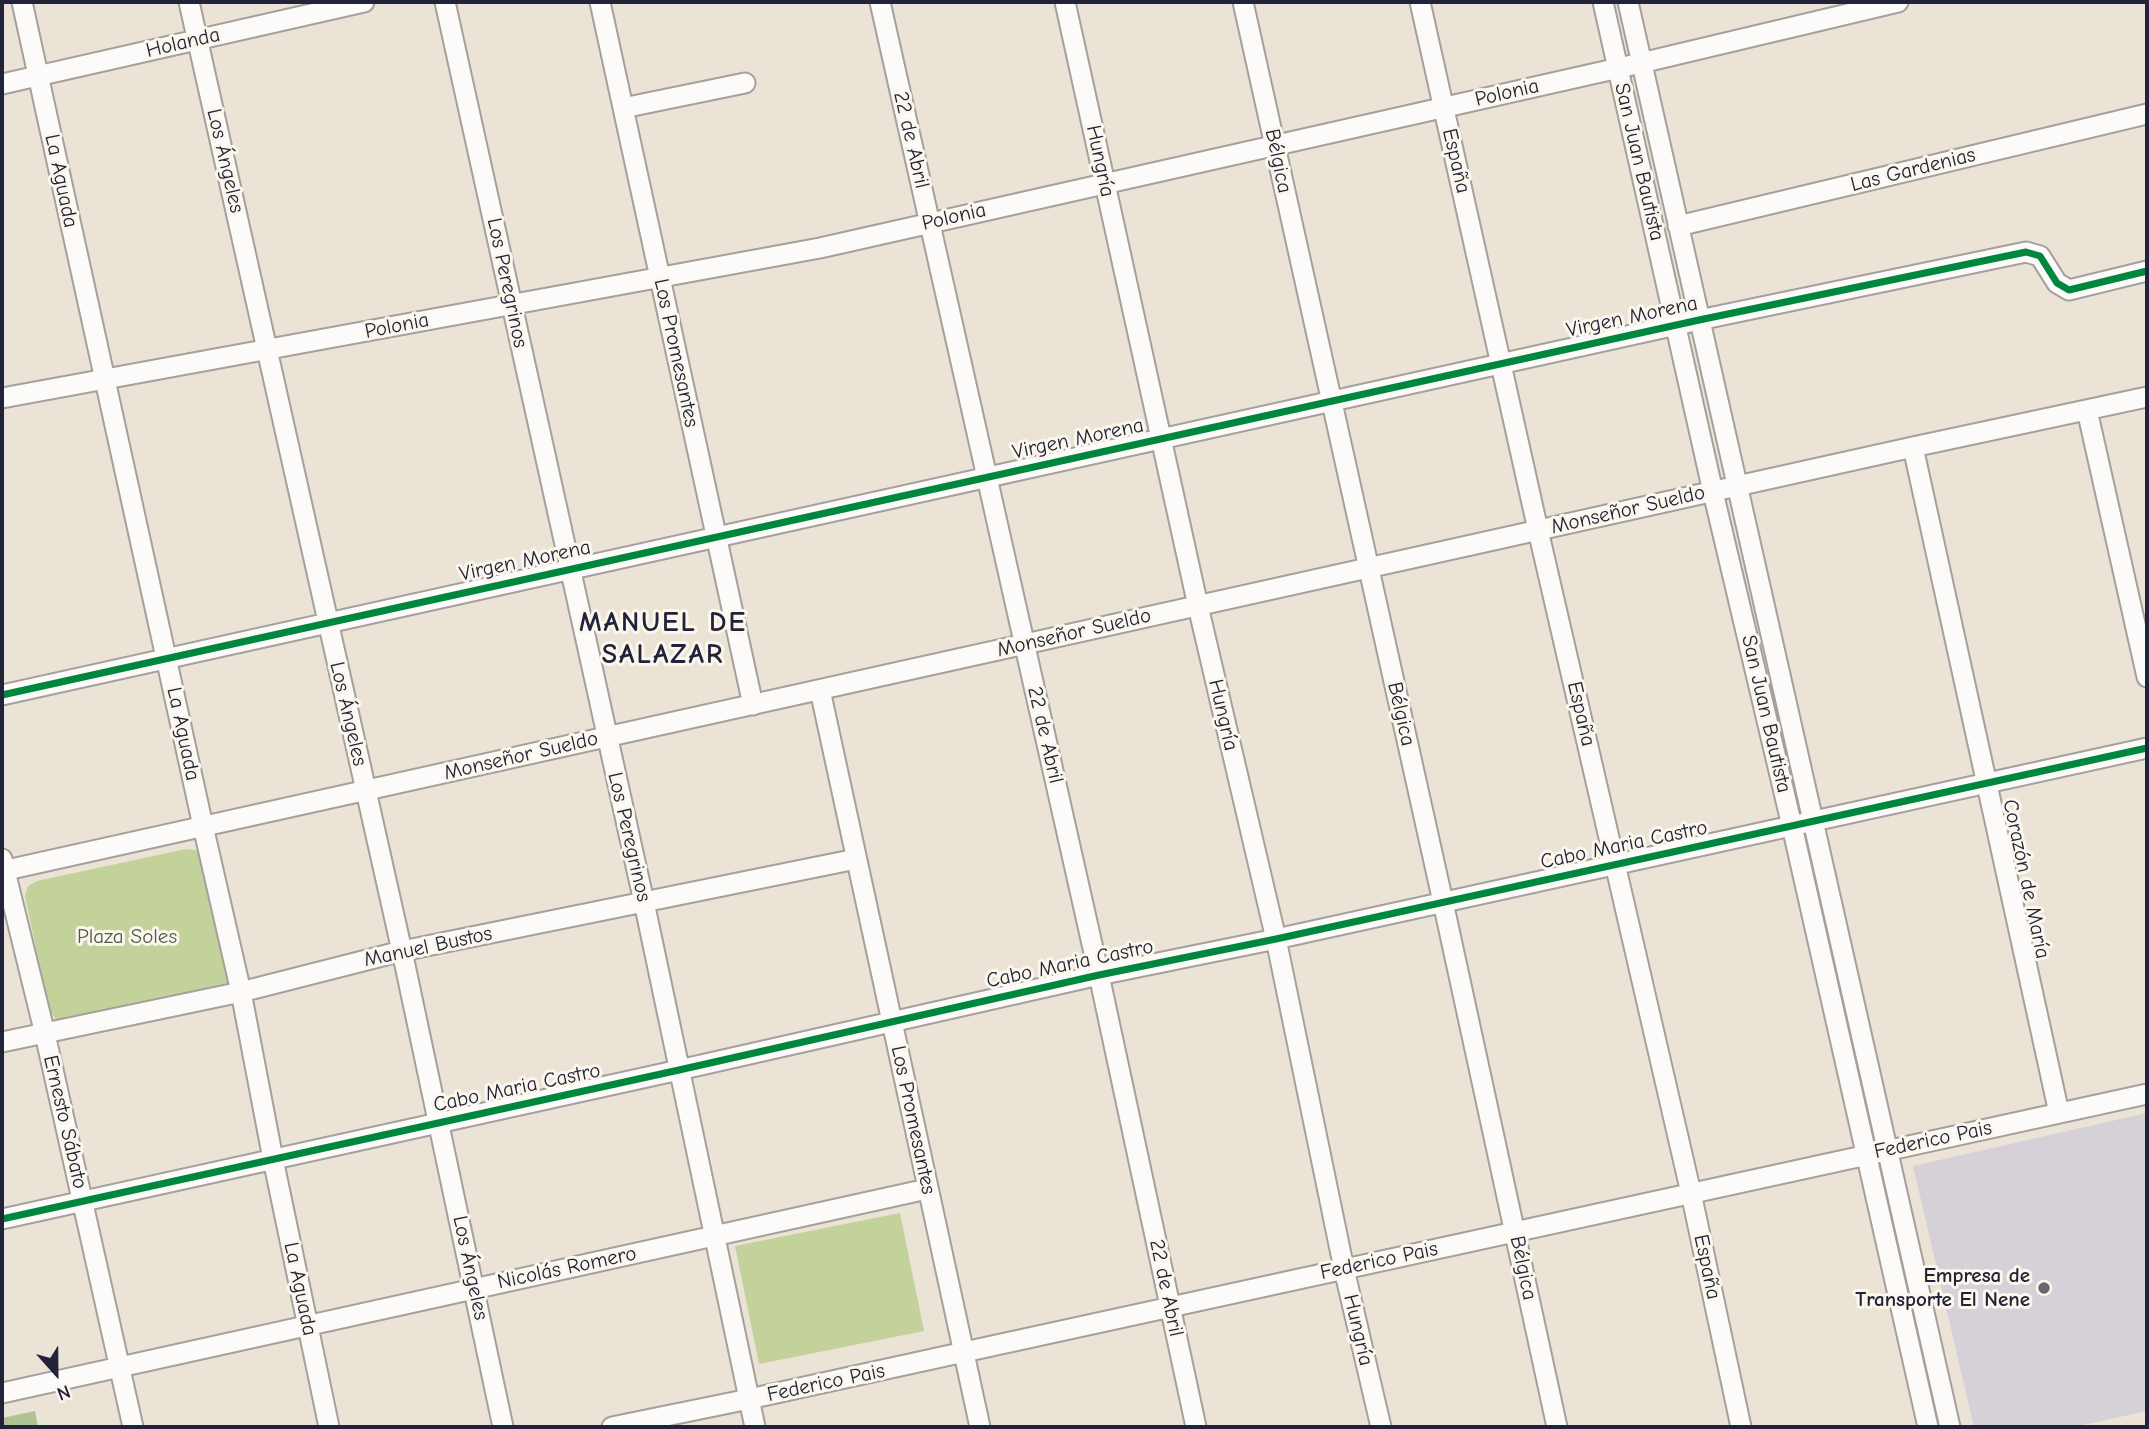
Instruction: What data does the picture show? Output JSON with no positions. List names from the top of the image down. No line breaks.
{"streets":{"street":["Holanda","Polonia","22 de Abril","Los Ángeles","Hungría","Bélgica","España","San Juan Bautista","Las Gardenias","La Aguada","Los Peregrinos","Virgen Morena","Los Promesantes","Monseñor Sueldo","Cabo Maria Castro","Corazón de María","Manuel Bustos","Ernesto Sábato","Federico Pais","Nicolás Romero"]},"crossings":[["Holanda","Los Ángeles"],["Holanda","La Aguada"],["Polonia","22 de Abril"],["Polonia","Los Ángeles"],["Polonia","Hungría"],["Polonia","Bélgica"],["Polonia","España"],["Polonia","San Juan Bautista"],["Polonia","La Aguada"],["Polonia","Los Peregrinos"],["Polonia","Los Promesantes"],["22 de Abril","Virgen Morena"],["22 de Abril","Monseñor Sueldo"],["22 de Abril","Cabo Maria Castro"],["22 de Abril","Federico Pais"],["Los Ángeles","Virgen Morena"],["Los Ángeles","Monseñor Sueldo"],["Los Ángeles","Cabo Maria Castro"],["Los Ángeles","Manuel Bustos"],["Los Ángeles","Nicolás Romero"],["Hungría","Virgen Morena"],["Hungría","Monseñor Sueldo"],["Hungría","Cabo Maria Castro"],["Hungría","Federico Pais"],["Bélgica","Virgen Morena"],["Bélgica","Monseñor Sueldo"],["Bélgica","Cabo Maria Castro"],["Bélgica","Federico Pais"],["España","Virgen Morena"],["España","Monseñor Sueldo"],["España","Cabo Maria Castro"],["España","Federico Pais"],["San Juan Bautista","Las Gardenias"],["San Juan Bautista","Virgen Morena"],["San Juan Bautista","Monseñor Sueldo"],["San Juan Bautista","Cabo Maria Castro"],["San Juan Bautista","Federico Pais"],["La Aguada","Virgen Morena"],["La Aguada","Monseñor Sueldo"],["La Aguada","Cabo Maria Castro"],["La Aguada","Manuel Bustos"],["La Aguada","Nicolás Romero"],["Los Peregrinos","Virgen Morena"],["Los Peregrinos","Monseñor Sueldo"],["Los Peregrinos","Cabo Maria Castro"],["Los Peregrinos","Manuel Bustos"],["Los Peregrinos","Federico Pais"],["Los Peregrinos","Nicolás Romero"],["Virgen Morena","Los Promesantes"],["Los Promesantes","Monseñor Sueldo"],["Los Promesantes","Cabo Maria Castro"],["Los Promesantes","Manuel Bustos"],["Los Promesantes","Federico Pais"],["Los Promesantes","Nicolás Romero"],["Monseñor Sueldo","Corazón de María"],["Monseñor Sueldo","Ernesto Sábato"],["Cabo Maria Castro","Corazón de María"],["Cabo Maria Castro","Ernesto Sábato"],["Corazón de María","Federico Pais"],["Manuel Bustos","Ernesto Sábato"],["Ernesto Sábato","Nicolás Romero"]],"districts":["MANUEL DE SALAZAR"],"parks":["Plaza Soles"],"places":["Empresa de Transporte El Nene"],"north":"bottom"}
